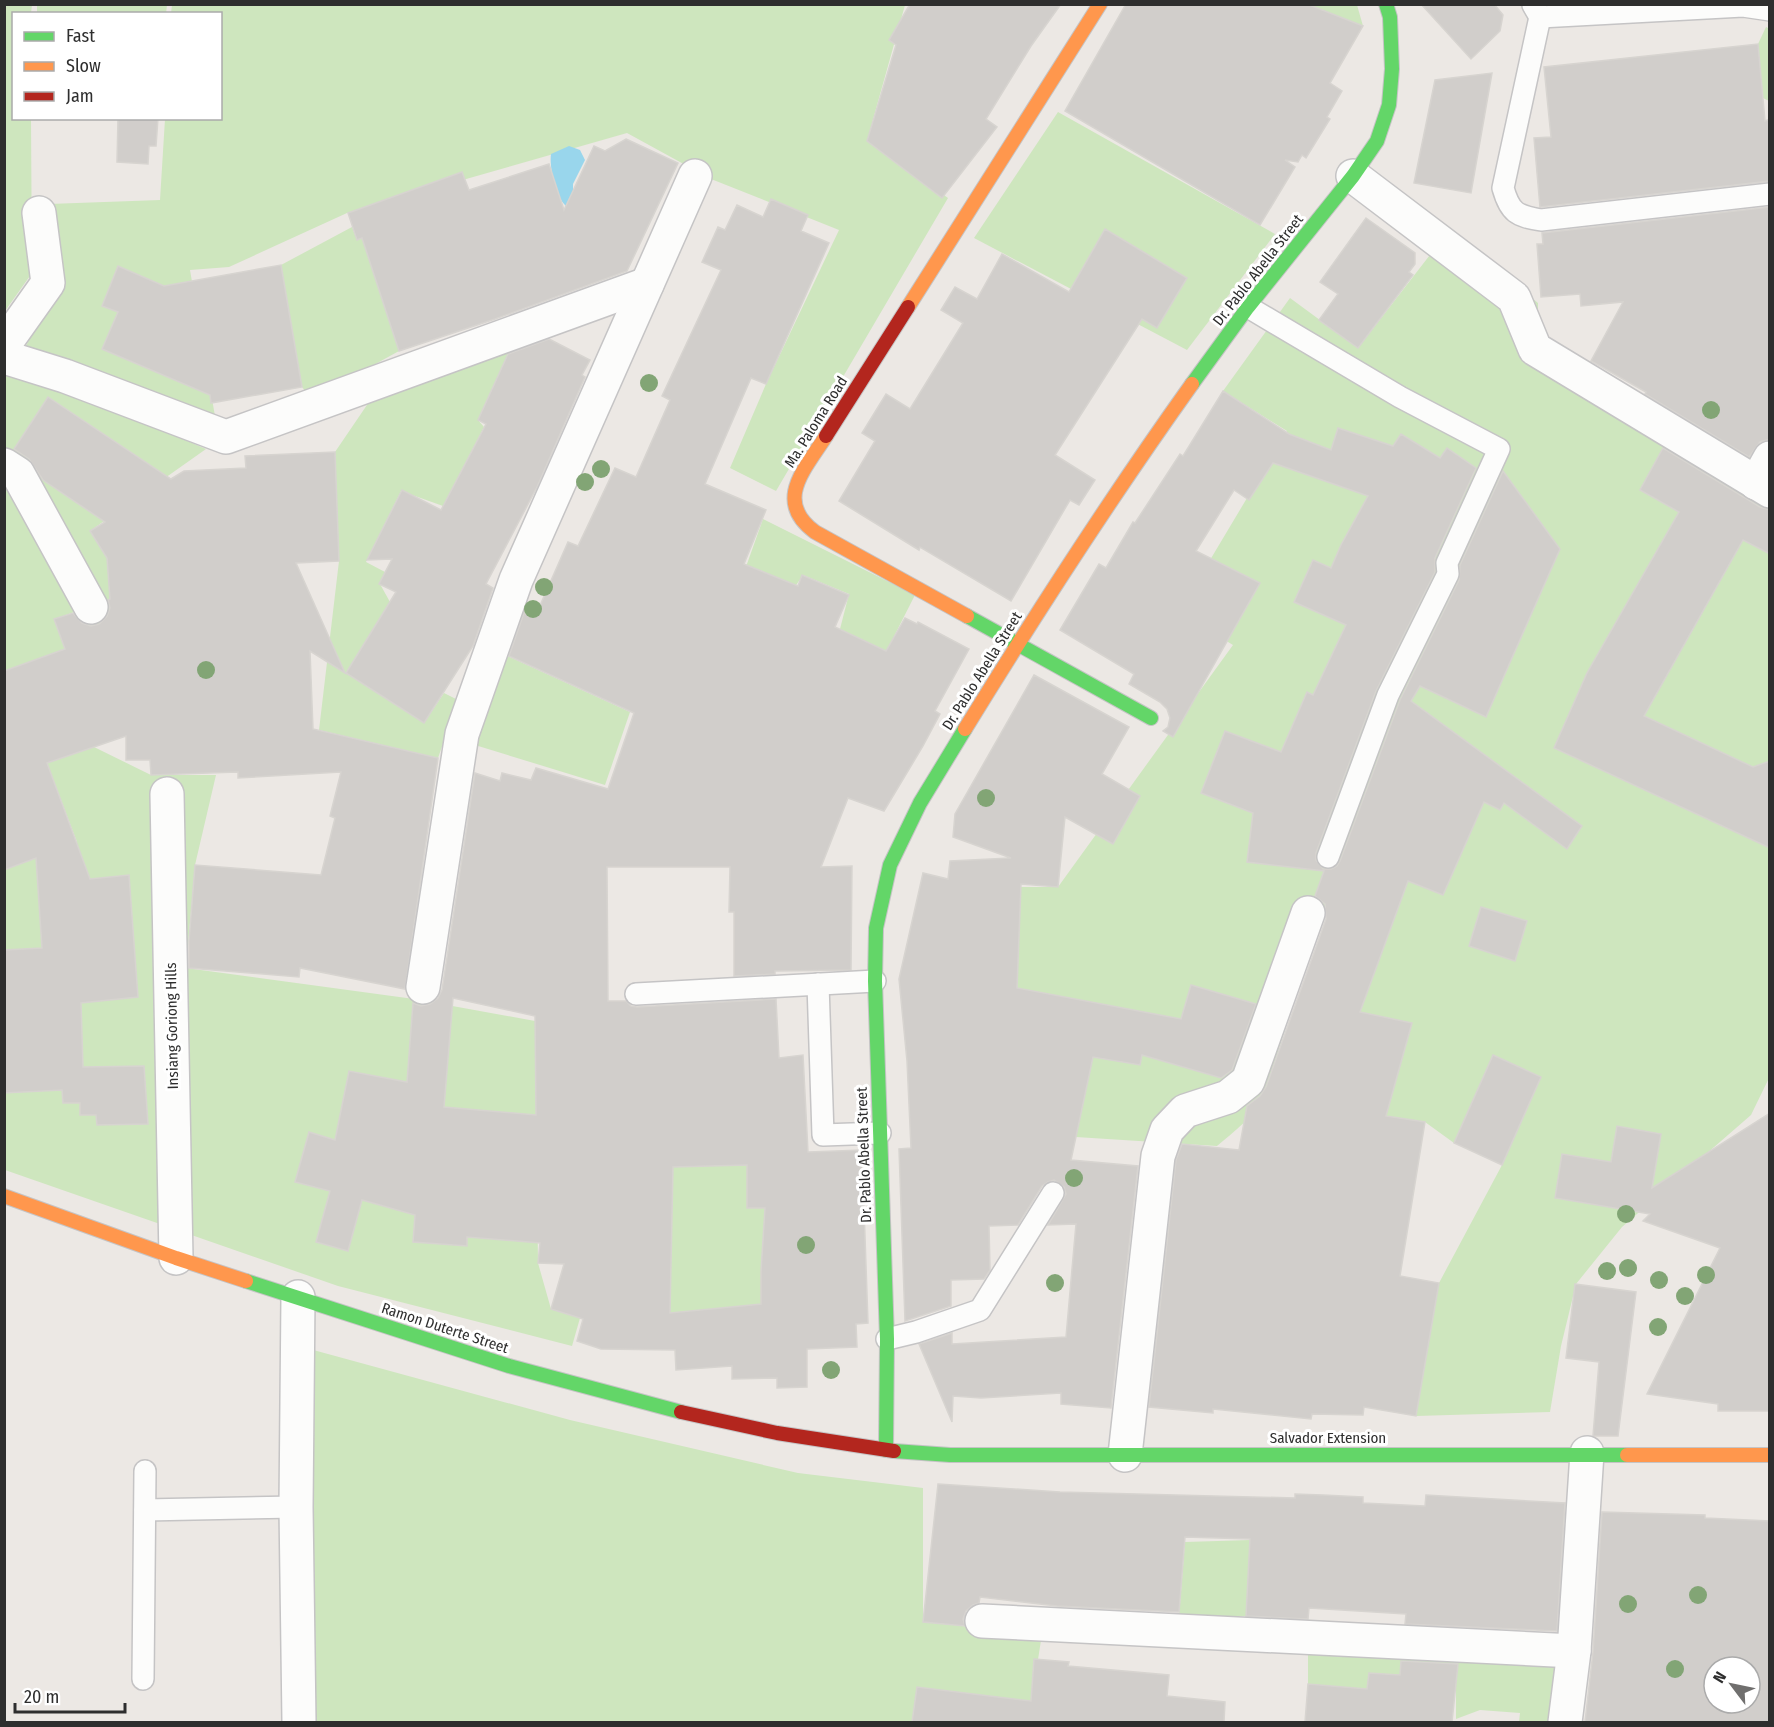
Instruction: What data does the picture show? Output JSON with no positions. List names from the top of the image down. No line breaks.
{"streets":{"street":["Dr. Pablo Abella Street","Ma. Paloma Road","Insiang Goriong Hills","Ramon Duterte Street","Salvador Extension"]},"crossings":[["Dr. Pablo Abella Street","Ma. Paloma Road"],["Dr. Pablo Abella Street","Ramon Duterte Street"],["Dr. Pablo Abella Street","Salvador Extension"],["Insiang Goriong Hills","Ramon Duterte Street"],["Ramon Duterte Street","Salvador Extension"]],"legend":["Fast","Slow","Jam"],"scale_bar":"20 m","north":"top left"}
